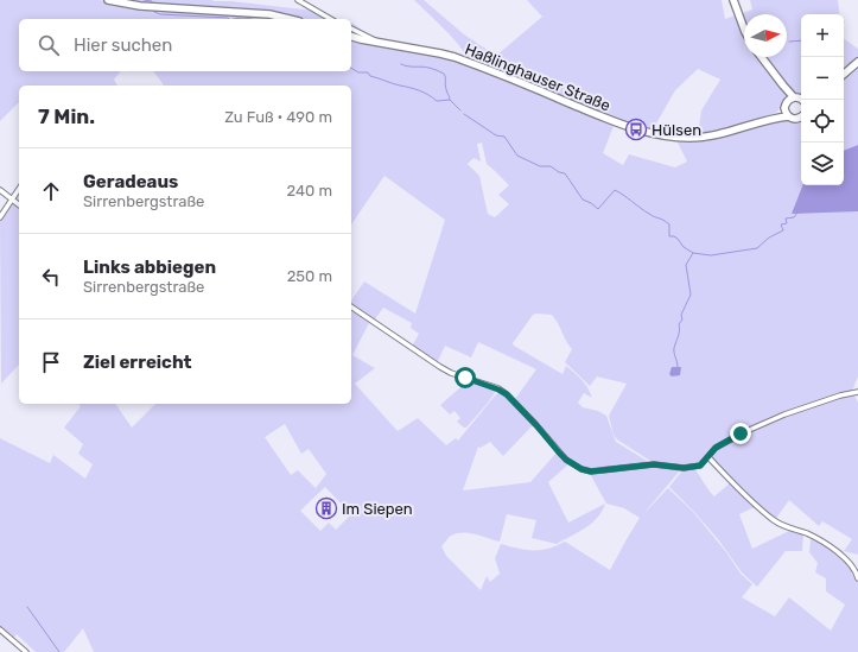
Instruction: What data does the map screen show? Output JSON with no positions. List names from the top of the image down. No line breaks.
{"streets":{"main road":["Haßlinghauser Straße"]},"places":{"bus stop":["Hülsen"],"building":["Im Siepen"]},"north":"right","page":{"map_buttons":["+","−"],"search":"Hier suchen","heading":["7 Min.","Zu Fuß · 490 m"],"list":[["Geradeaus","Sirrenbergstraße","240 m"],["Links abbiegen","Sirrenbergstraße","250 m"],"Ziel erreicht"]}}
